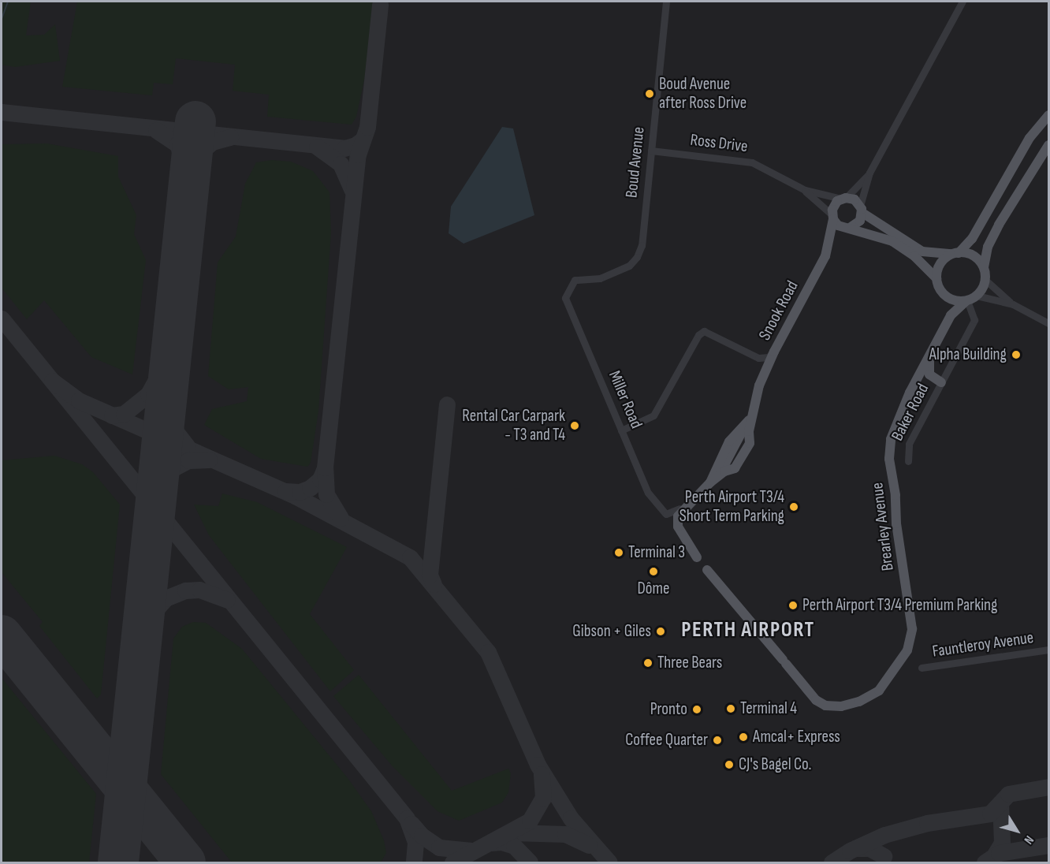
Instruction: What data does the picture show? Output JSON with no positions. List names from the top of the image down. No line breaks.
{"streets":{"main road":["Snook Road","Brearley Avenue"],"street":["Ross Drive","Boud Avenue","Miller Road","Baker Road","Fauntleroy Avenue"]},"crossings":[["Ross Drive","Boud Avenue"],["Ross Drive","Snook Road"],["Boud Avenue","Miller Road"],["Baker Road","Brearley Avenue"]],"districts":["PERTH AIRPORT"],"places":["Boud Avenue after Ross Drive","Alpha Building","Rental Car Carpark - T3 and T4","Perth Airport T3/4 Short Term Parking","Terminal 3","Dôme","Perth Airport T3/4 Premium Parking","Gibson + Giles","Three Bears","Terminal 4","Pronto","Amcal+ Express","Coffee Quarter","CJ's Bagel Co."],"north":"bottom right"}
